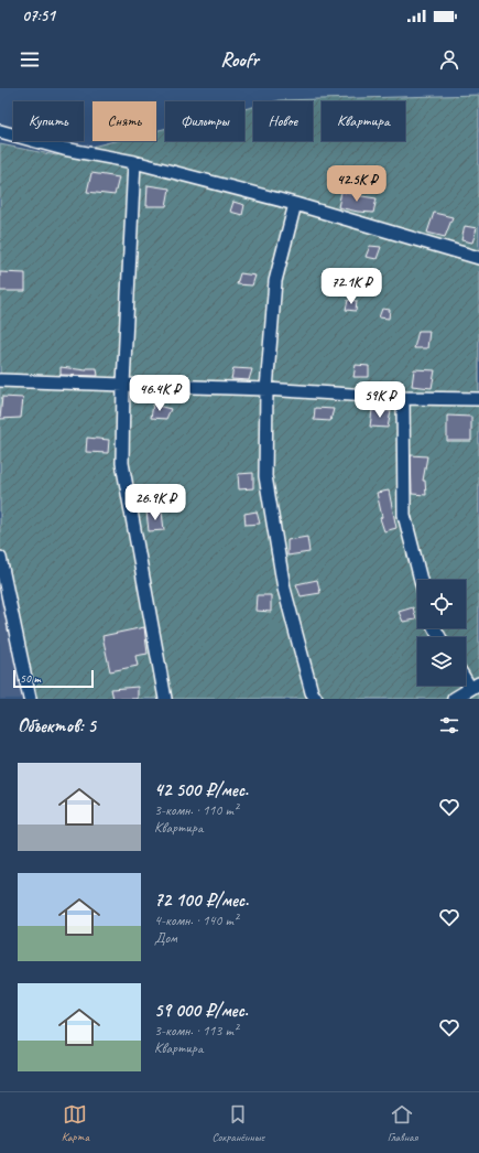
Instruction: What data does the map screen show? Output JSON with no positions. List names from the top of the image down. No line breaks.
{"scale_bar":"50 m","page":{"status":"07:51","header":"Roofr","chip":["Купить","Снять","Фильтры","Новое","Квартира"],"price":["42.5K ₽","72.1K ₽","46.4K ₽","59K ₽","26.9K ₽"],"scale":"50 m","heading":"Объектов: 5","list":[{"name":"42 500 ₽/мес.","note":"3-комн. · 110 m² · Квартира"},{"name":"72 100 ₽/мес.","note":"4-комн. · 140 m² · Дом"},{"name":"59 000 ₽/мес.","note":"3-комн. · 113 m² · Квартира"}],"tabs":["Карта","Сохранённые","Главная"]}}
